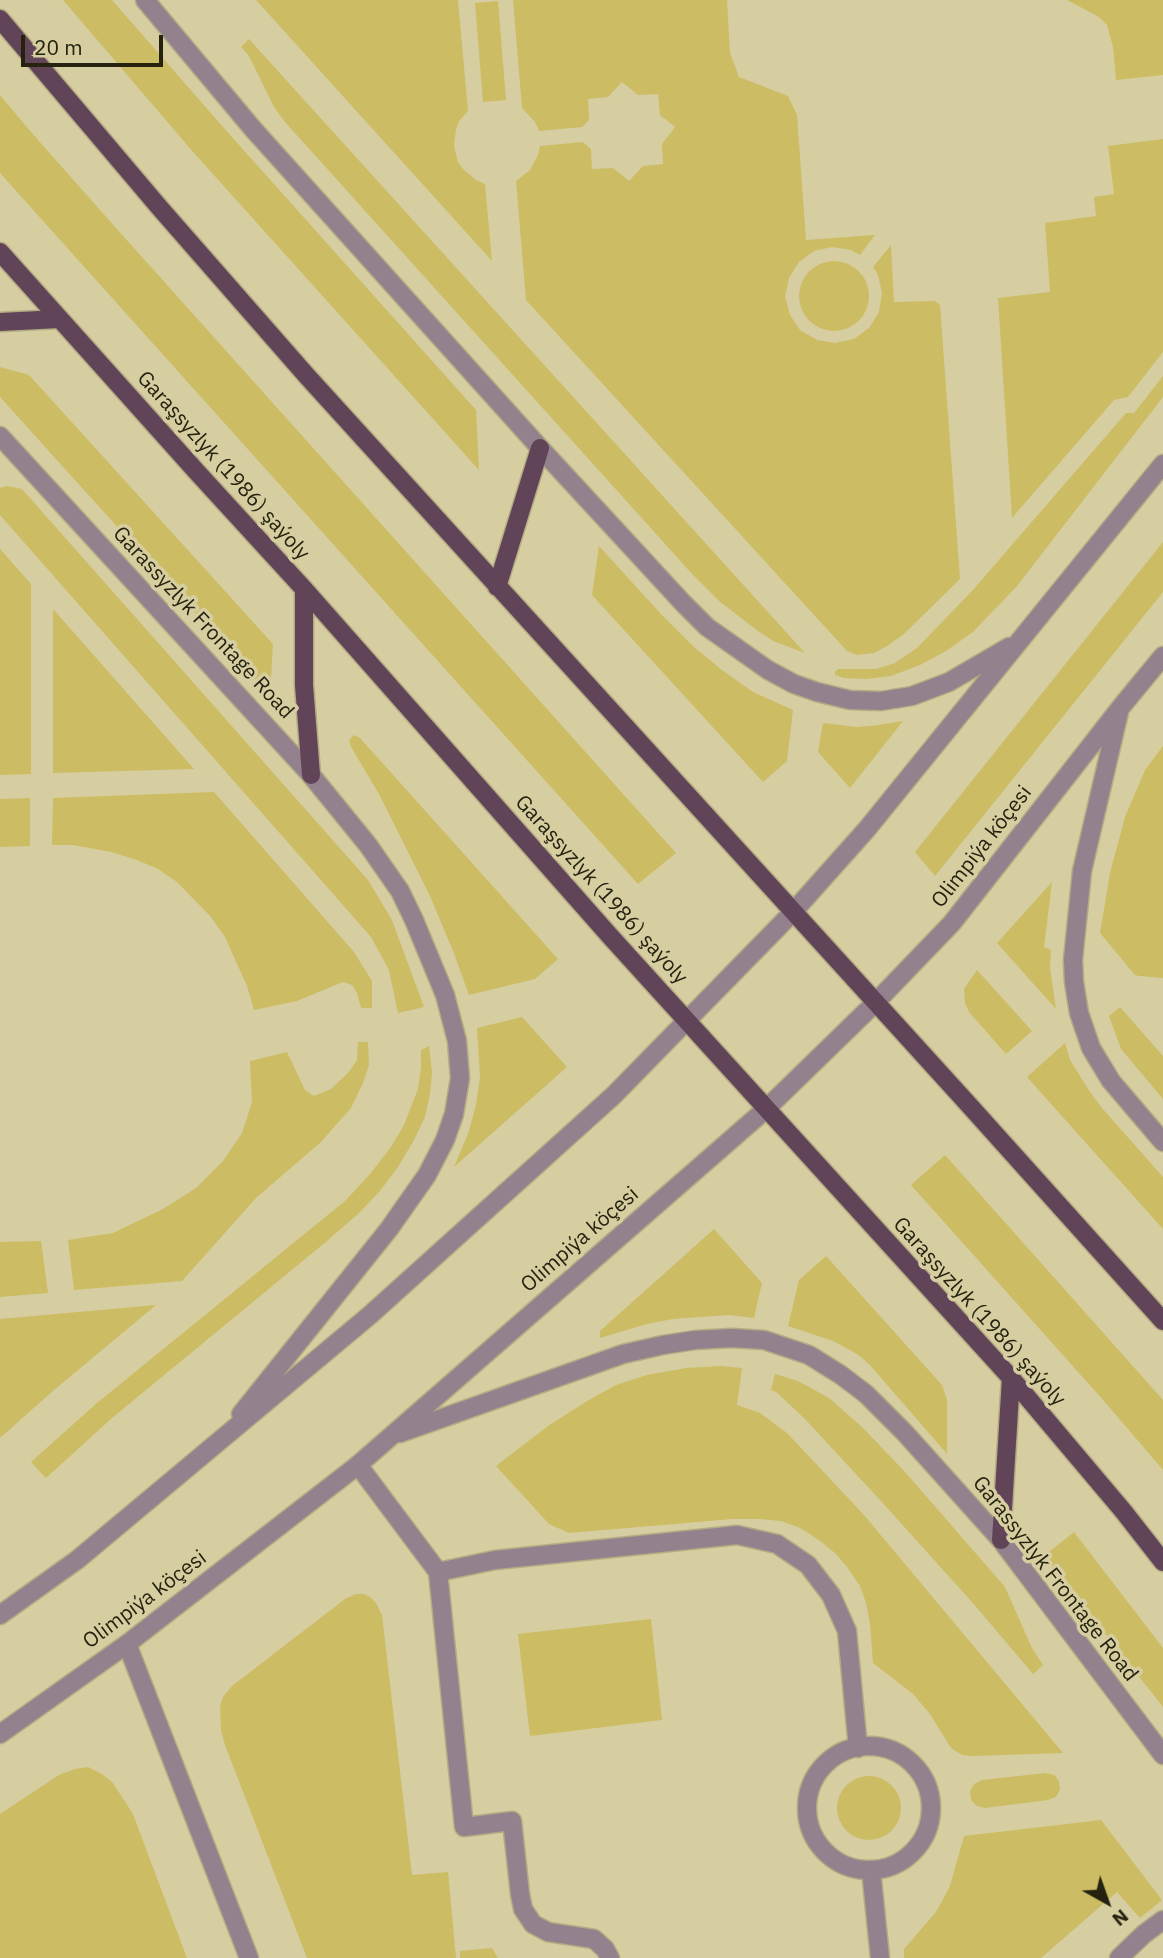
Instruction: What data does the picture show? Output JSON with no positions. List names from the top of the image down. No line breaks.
{"streets":{"main road":["Garaşsyzlyk (1986) şaýoly"],"street":["Garassyzlyk Frontage Road","Olimpiýa köçesi"]},"crossings":[["Garaşsyzlyk (1986) şaýoly","Olimpiýa köçesi"],["Garassyzlyk Frontage Road","Olimpiýa köçesi"]],"scale_bar":"20 m","north":"bottom right"}
